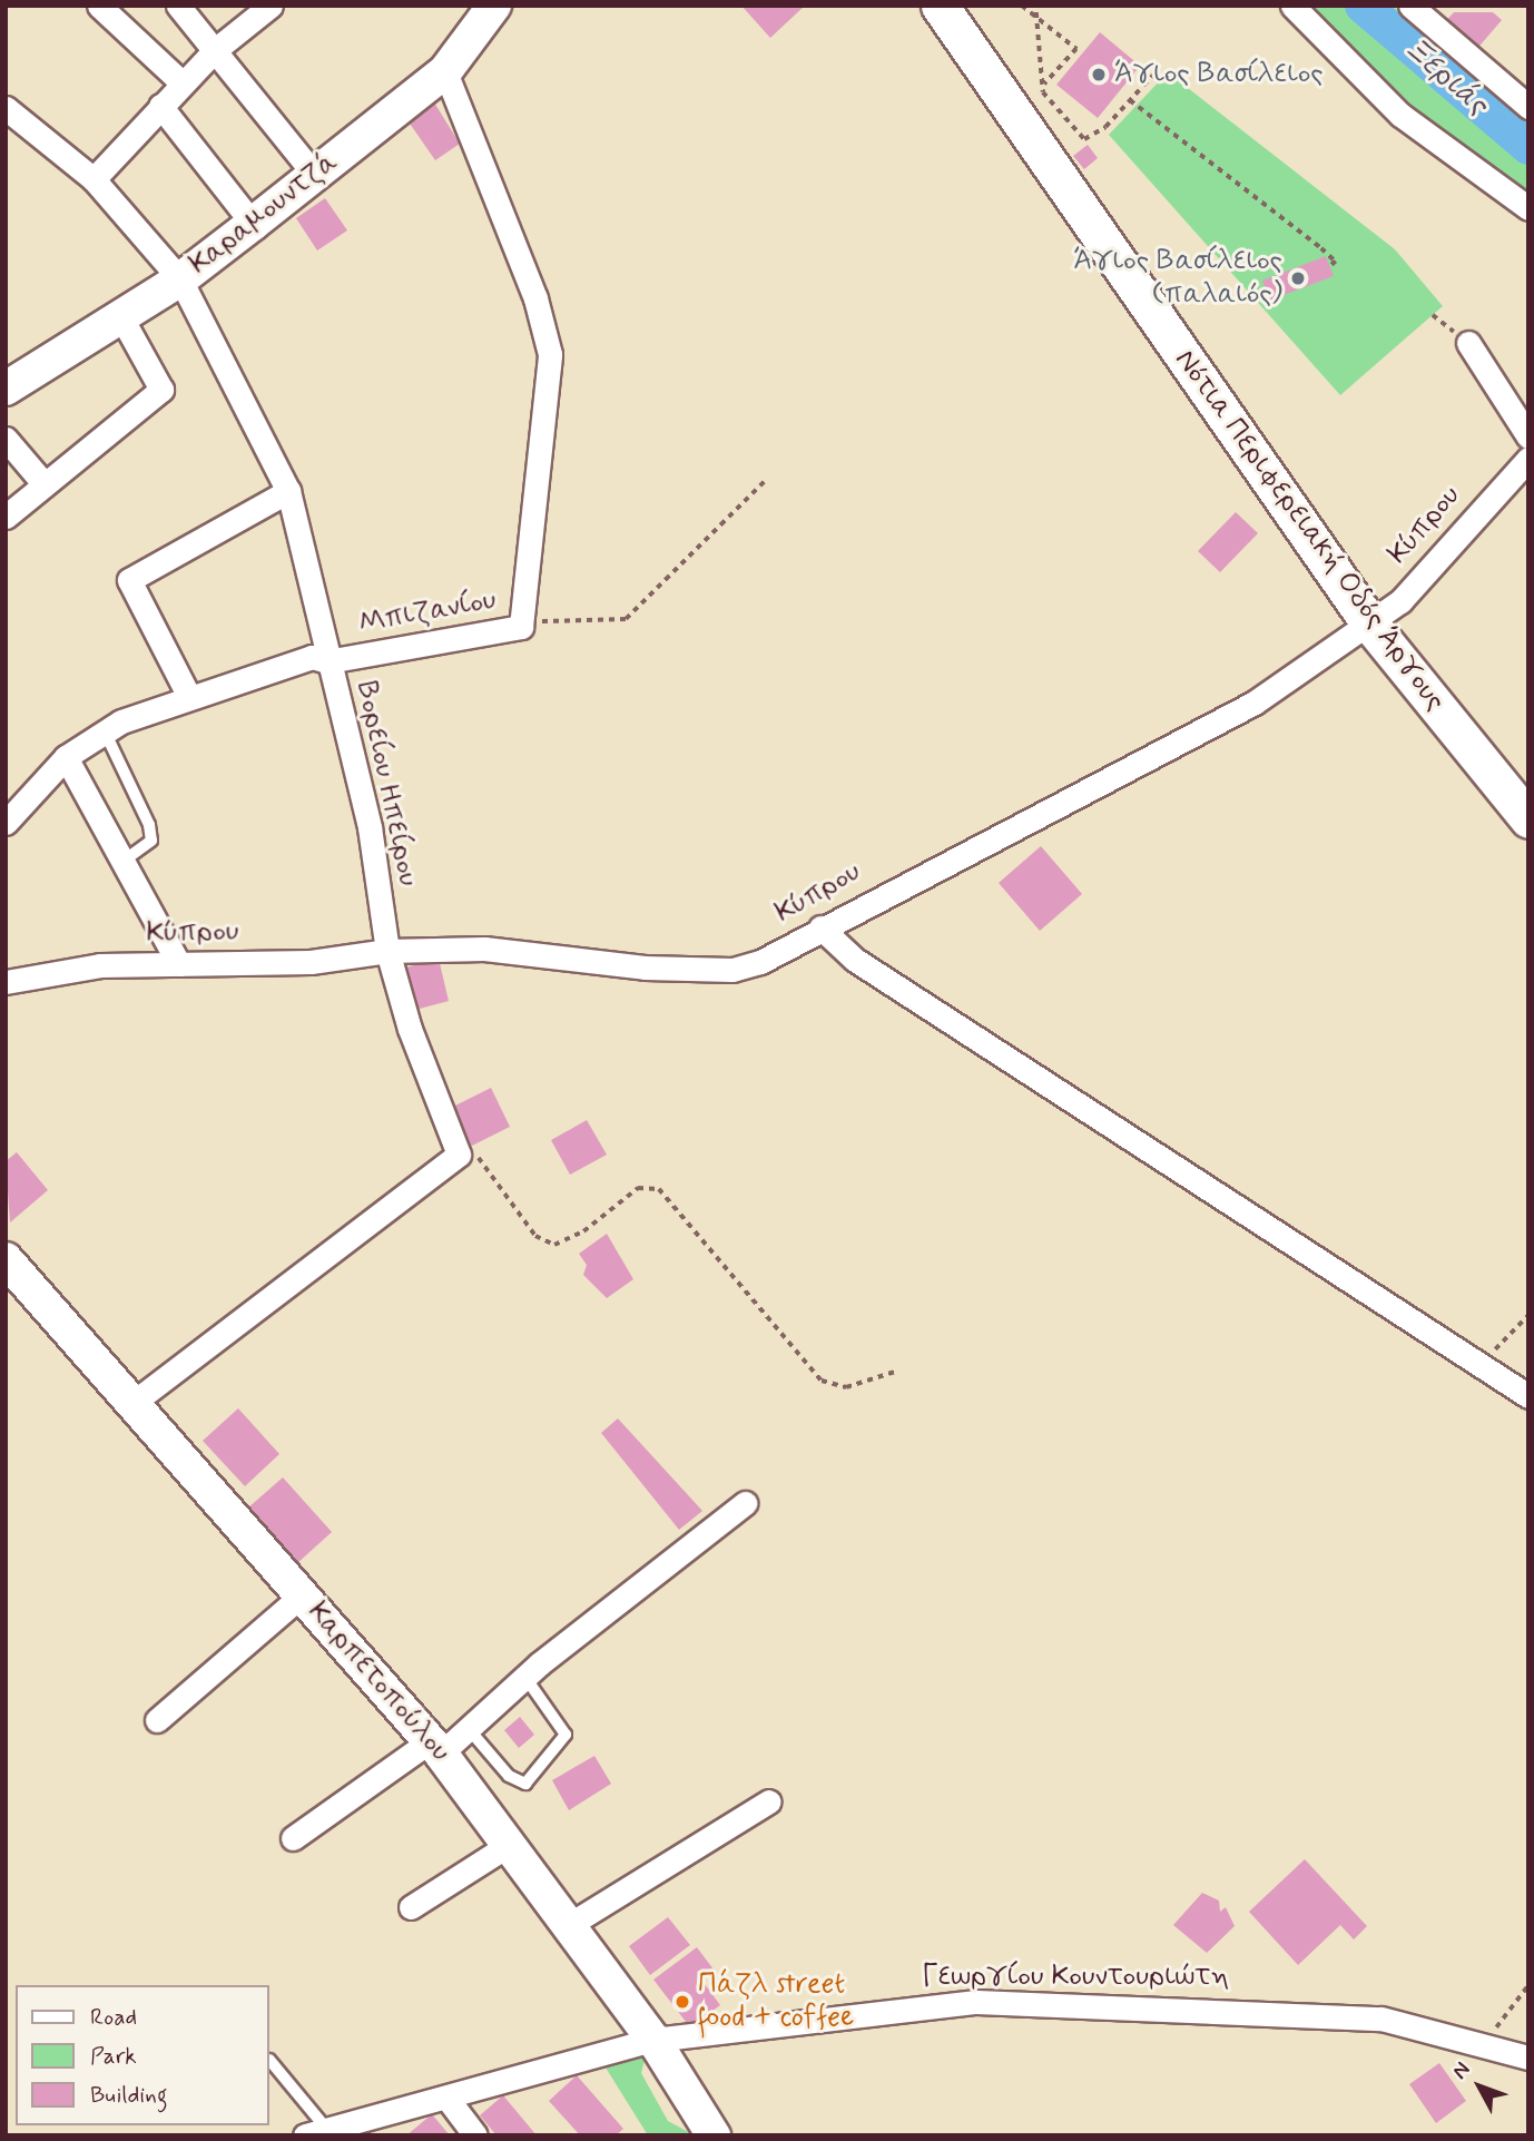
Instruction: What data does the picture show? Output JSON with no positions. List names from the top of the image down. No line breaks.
{"streets":{"main road":["Καραμουντζά","Νότια Περιφερειακή Οδός Άργους","Καρπετοπούλου"],"street":["Κύπρου","Μπιζανίου","Βορείου Ηπείρου","Γεωργίου Κουντουριώτη"]},"crossings":[["Καραμουντζά","Μπιζανίου"],["Καραμουντζά","Βορείου Ηπείρου"],["Κύπρου","Νότια Περιφερειακή Οδός Άργους"],["Κύπρου","Βορείου Ηπείρου"],["Μπιζανίου","Βορείου Ηπείρου"],["Βορείου Ηπείρου","Καρπετοπούλου"],["Καρπετοπούλου","Γεωργίου Κουντουριώτη"]],"water":["Ξεριάς"],"places":["Άγιος Βασίλειος","Άγιος Βασίλειος (παλαιός)","Πάζλ street food + coffee"],"legend":["Road","Park","Building"],"north":"top left"}
